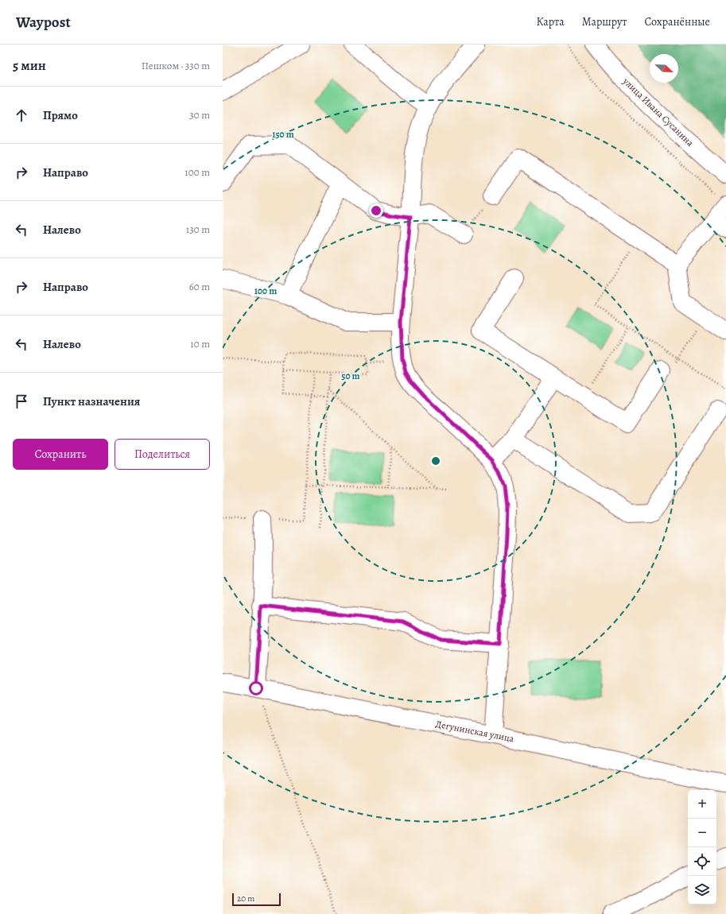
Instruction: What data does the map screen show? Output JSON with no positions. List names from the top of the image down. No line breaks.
{"streets":{"street":["улица Ивана Сусанина","Дегунинская улица"]},"scale_bar":"20 m","north":"bottom right","page":{"header":"Waypost","nav":["Карта","Маршрут","Сохранённые"],"heading":["5 мин","Пешком · 330 m"],"list":[["Прямо","30 m"],["Направо","100 m"],["Налево","130 m"],["Направо","60 m"],["Налево","10 m"],"Пункт назначения"],"buttons":["Сохранить","Поделиться"],"map_buttons":["+","−"],"scale":"20 m"},"rings":["150 m","100 m","50 m"]}
